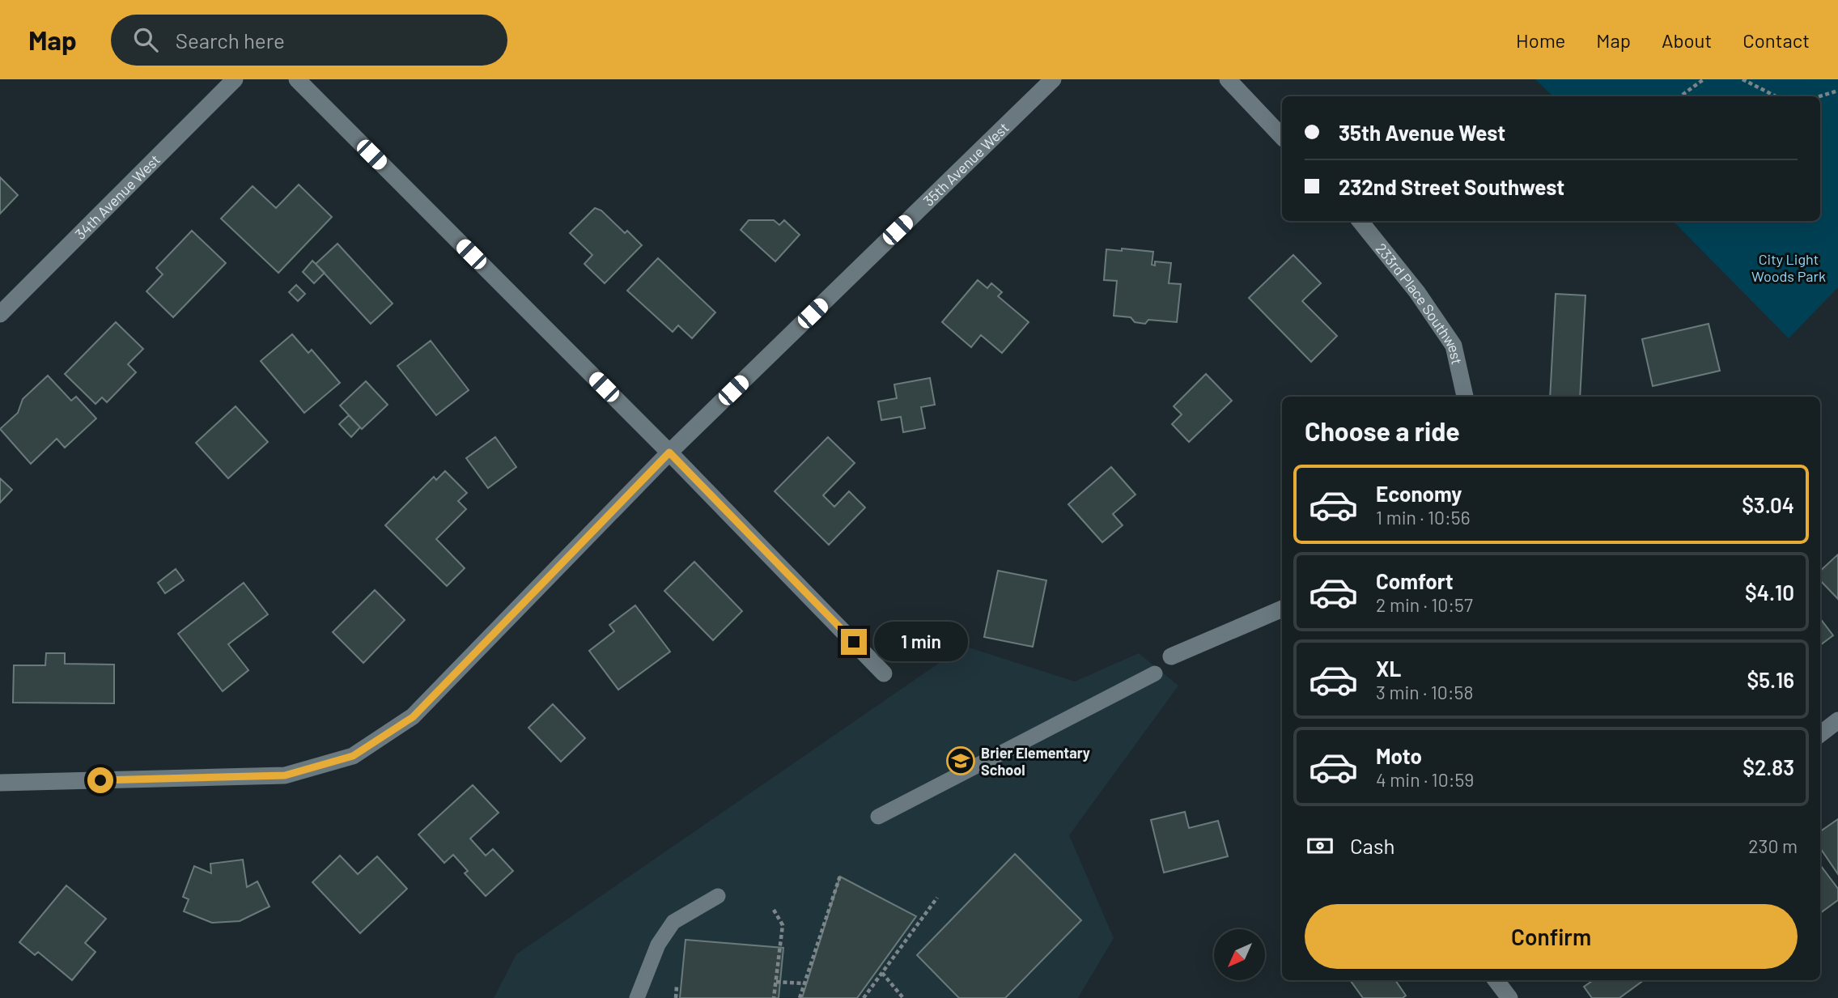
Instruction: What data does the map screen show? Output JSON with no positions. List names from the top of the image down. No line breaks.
{"streets":{"street":["35th Avenue West","34th Avenue West","233rd Place Southwest"]},"parks":["City Light Woods Park"],"places":{"school or university":["Brier Elementary School"]},"north":"bottom left","page":{"header":"Map","search":"Search here","nav":["Home","Map","About","Contact"],"banner":["35th Avenue West","232nd Street Southwest"],"heading":"Choose a ride","list":[{"name":"Economy","note":"1 min · 10:56","value":"$3.04"},{"name":"Comfort","note":"2 min · 10:57","value":"$4.10"},{"name":"XL","note":"3 min · 10:58","value":"$5.16"},{"name":"Moto","note":"4 min · 10:59","value":"$2.83"}],"bubble":"1 min","pay":["Cash","230 m"],"buttons":"Confirm"}}
